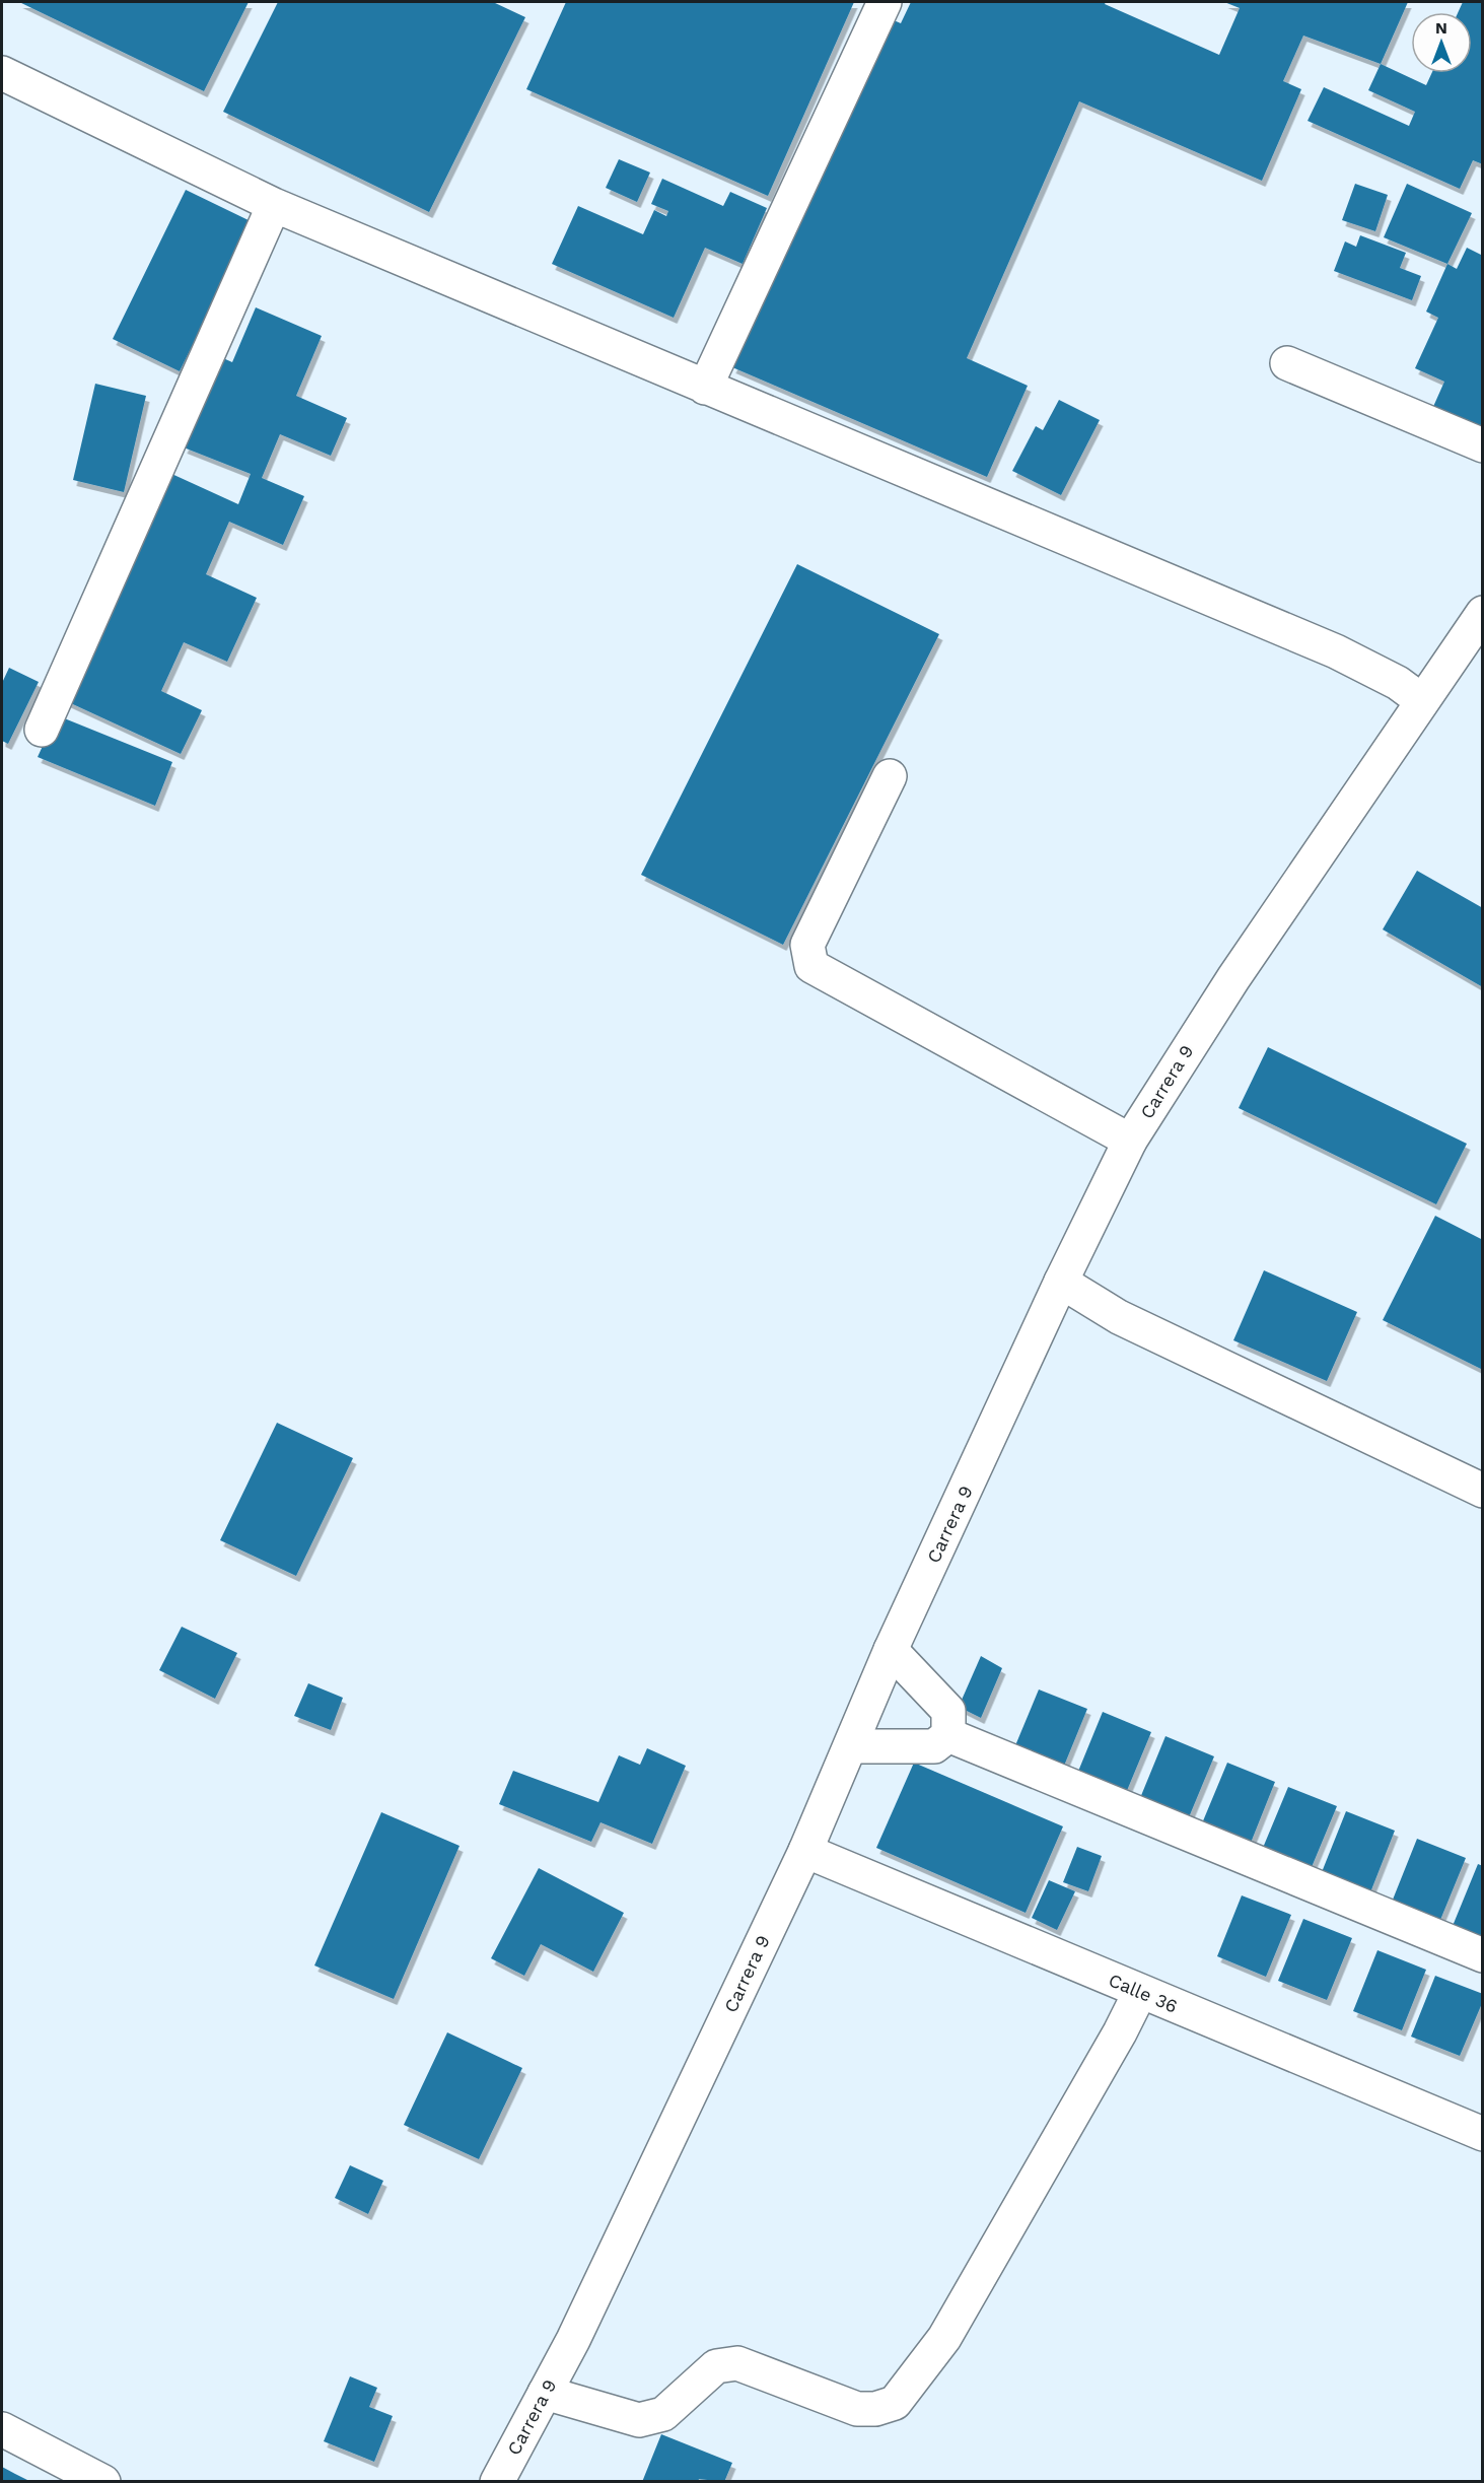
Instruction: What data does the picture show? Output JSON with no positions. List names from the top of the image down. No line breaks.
{"streets":{"street":["Carrera 9","Calle 36"]},"crossings":[["Carrera 9","Calle 36"]],"north":"top"}
